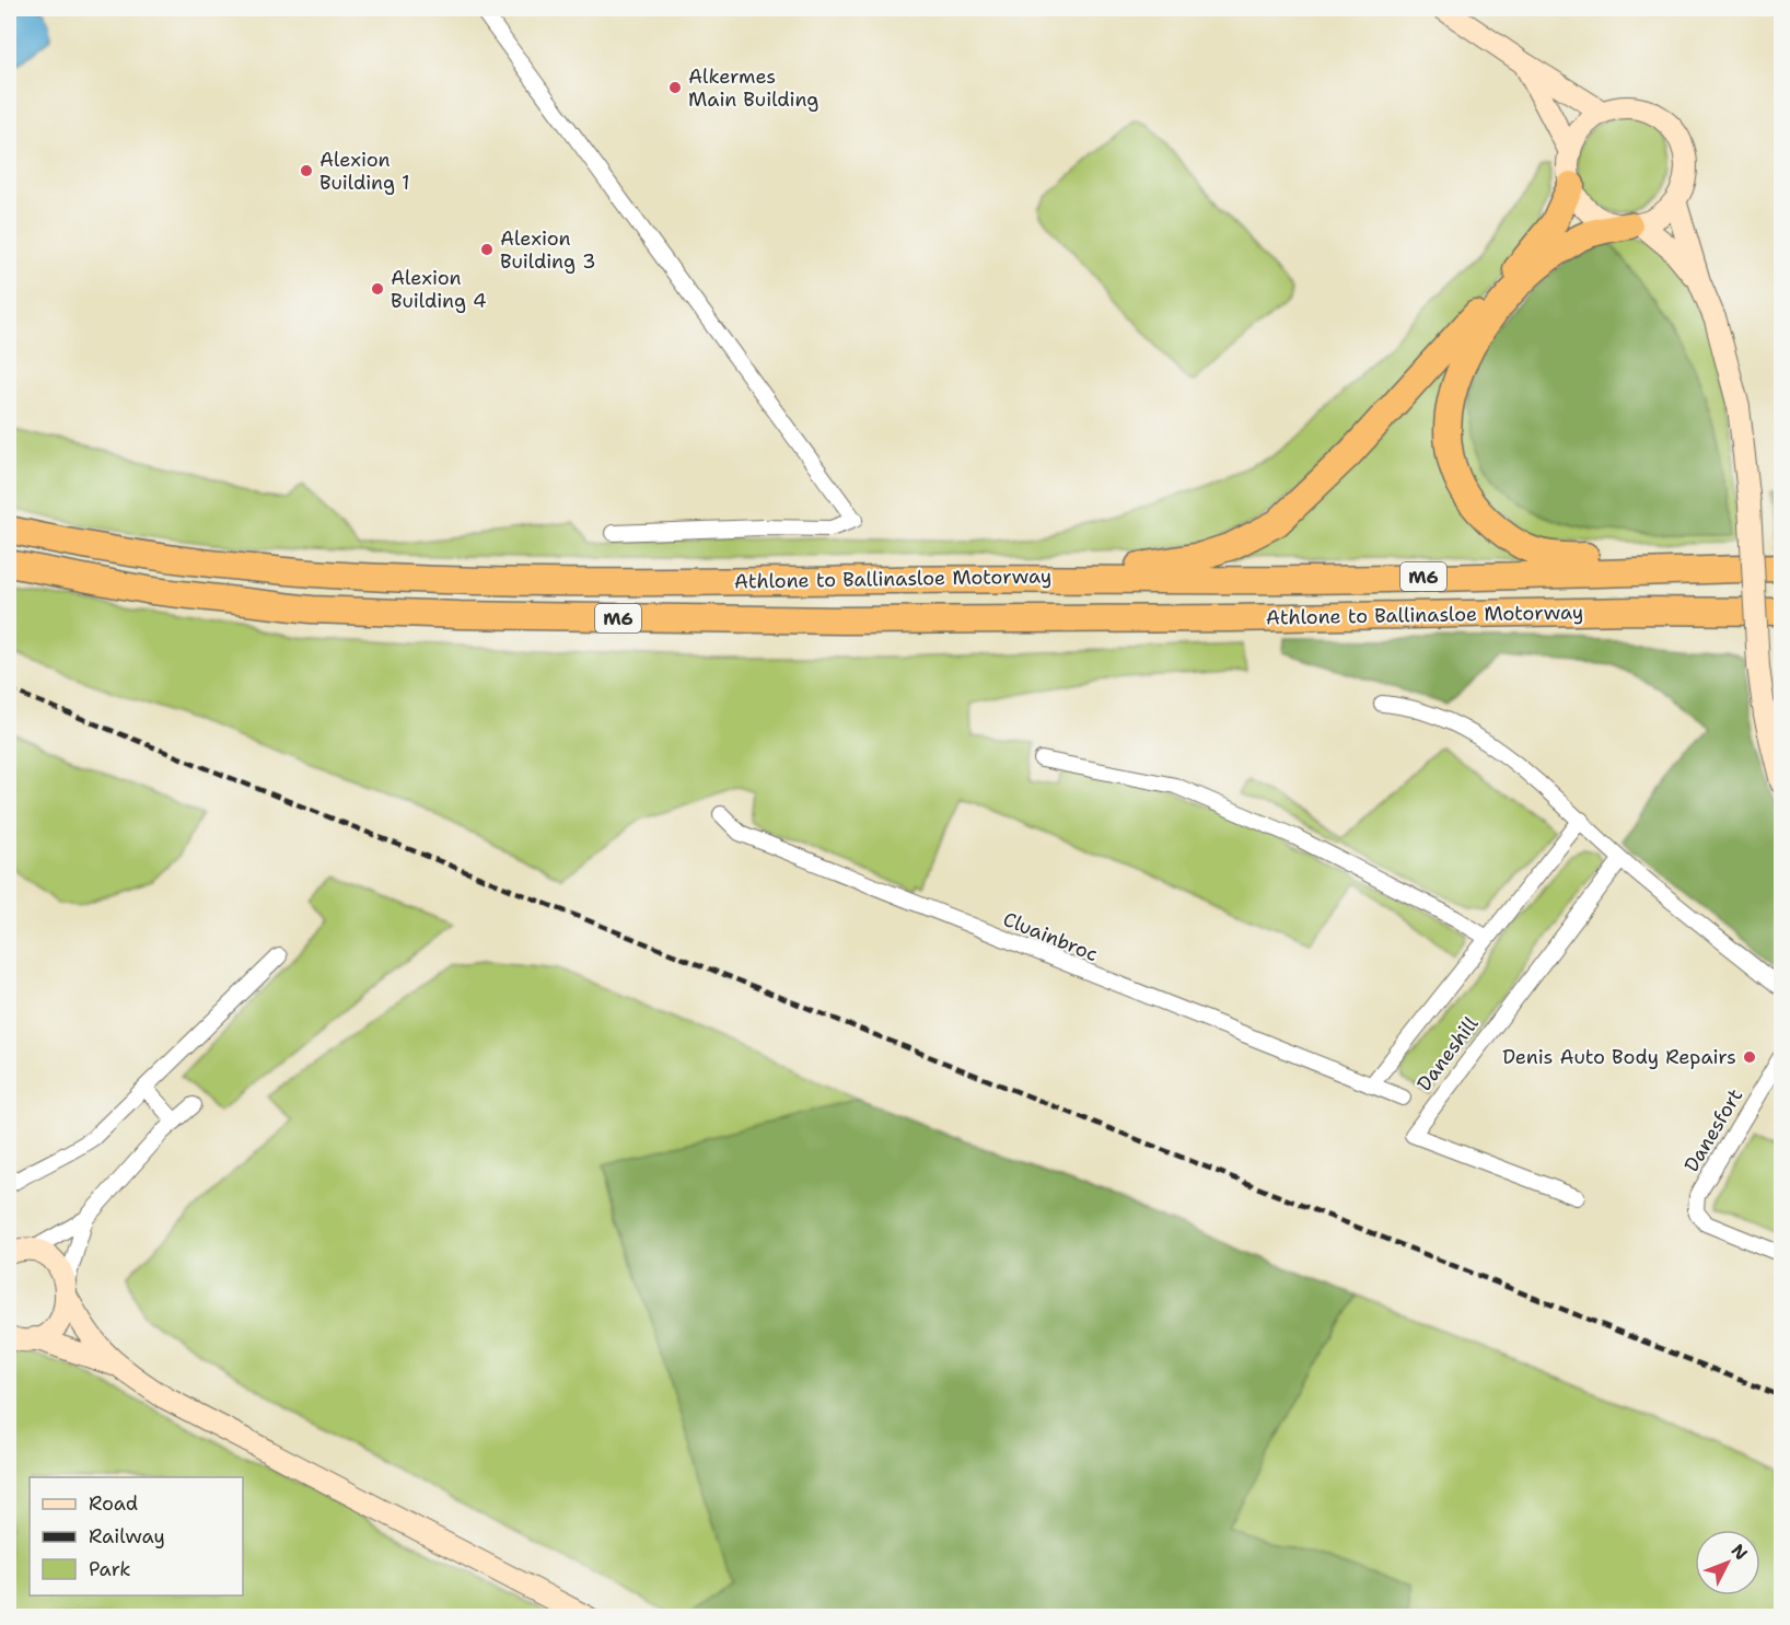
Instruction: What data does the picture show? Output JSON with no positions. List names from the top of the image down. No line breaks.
{"streets":{"highway":["M6","Athlone to Ballinasloe Motorway"],"street":["Cluainbroc","Daneshill","Danesfort"]},"places":["Alkermes Main Building","Alexion Building 1","Alexion Building 3","Alexion Building 4","Denis Auto Body Repairs"],"legend":["Road","Railway","Park"],"north":"top right"}
